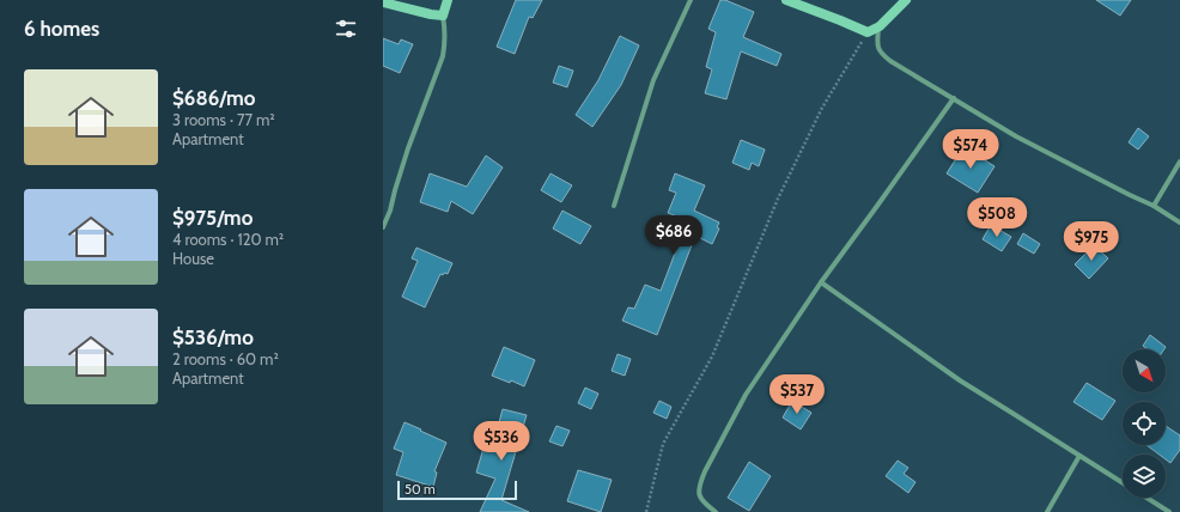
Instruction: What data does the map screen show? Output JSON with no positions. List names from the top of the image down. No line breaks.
{"scale_bar":"50 m","north":"bottom right","page":{"heading":"6 homes","list":[{"name":"$686/mo","note":"3 rooms · 77 m² · Apartment"},{"name":"$975/mo","note":"4 rooms · 120 m² · House"},{"name":"$536/mo","note":"2 rooms · 60 m² · Apartment"}],"price":["$574","$508","$686","$975","$537","$536"],"scale":"50 m"}}
